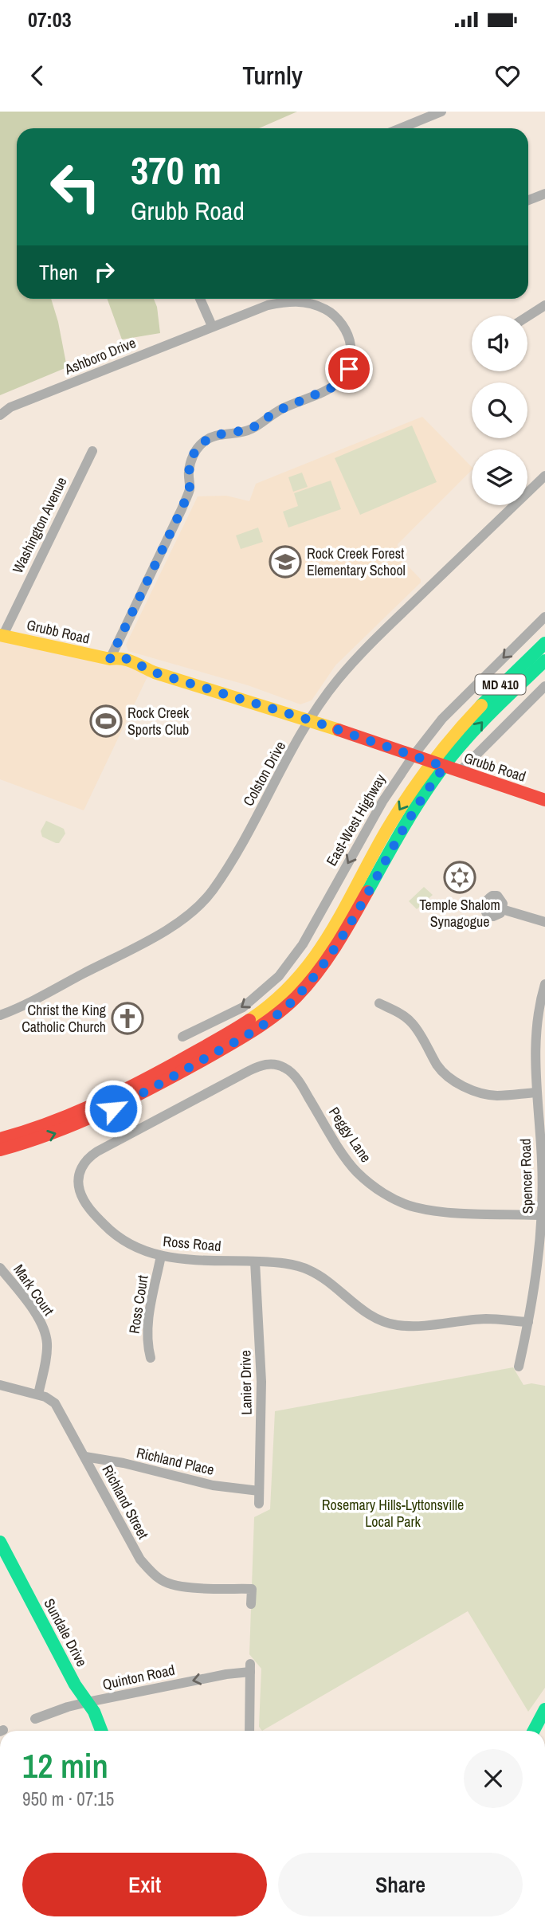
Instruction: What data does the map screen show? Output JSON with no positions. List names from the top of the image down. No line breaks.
{"streets":{"main road":["Grubb Road","MD 410","Sundale Drive"],"street":["Ashboro Drive","Washington Avenue","Colston Drive","East-West Highway","Peggy Lane","Spencer Road","Ross Road","Mark Court","Ross Court","Lanier Drive","Richland Place","Richland Street","Quinton Road"]},"crossings":[["Ashboro Drive","Grubb Road"],["Washington Avenue","Grubb Road"],["Grubb Road","MD 410"],["Grubb Road","Colston Drive"],["Grubb Road","East-West Highway"],["Peggy Lane","Spencer Road"],["Peggy Lane","Ross Road"],["Spencer Road","Ross Road"],["Ross Road","Ross Court"],["Ross Road","Lanier Drive"],["Mark Court","Richland Street"],["Lanier Drive","Richland Place"],["Richland Place","Richland Street"],["Sundale Drive","Quinton Road"]],"one_way":["East-West Highway"],"parks":["Rosemary Hills-Lyttonsville Local Park"],"places":{"school or university":["Rock Creek Forest Elementary School"],"sports":["Rock Creek Sports Club"],"synagogue":["Temple Shalom Synagogue"],"church":["Christ the King Catholic Church"]},"page":{"status":"07:03","header":"Turnly","turn":["370 m","Grubb Road"],"then":"Then","heading":["12 min","950 m · 07:15"],"buttons":["Exit","Share"]}}
